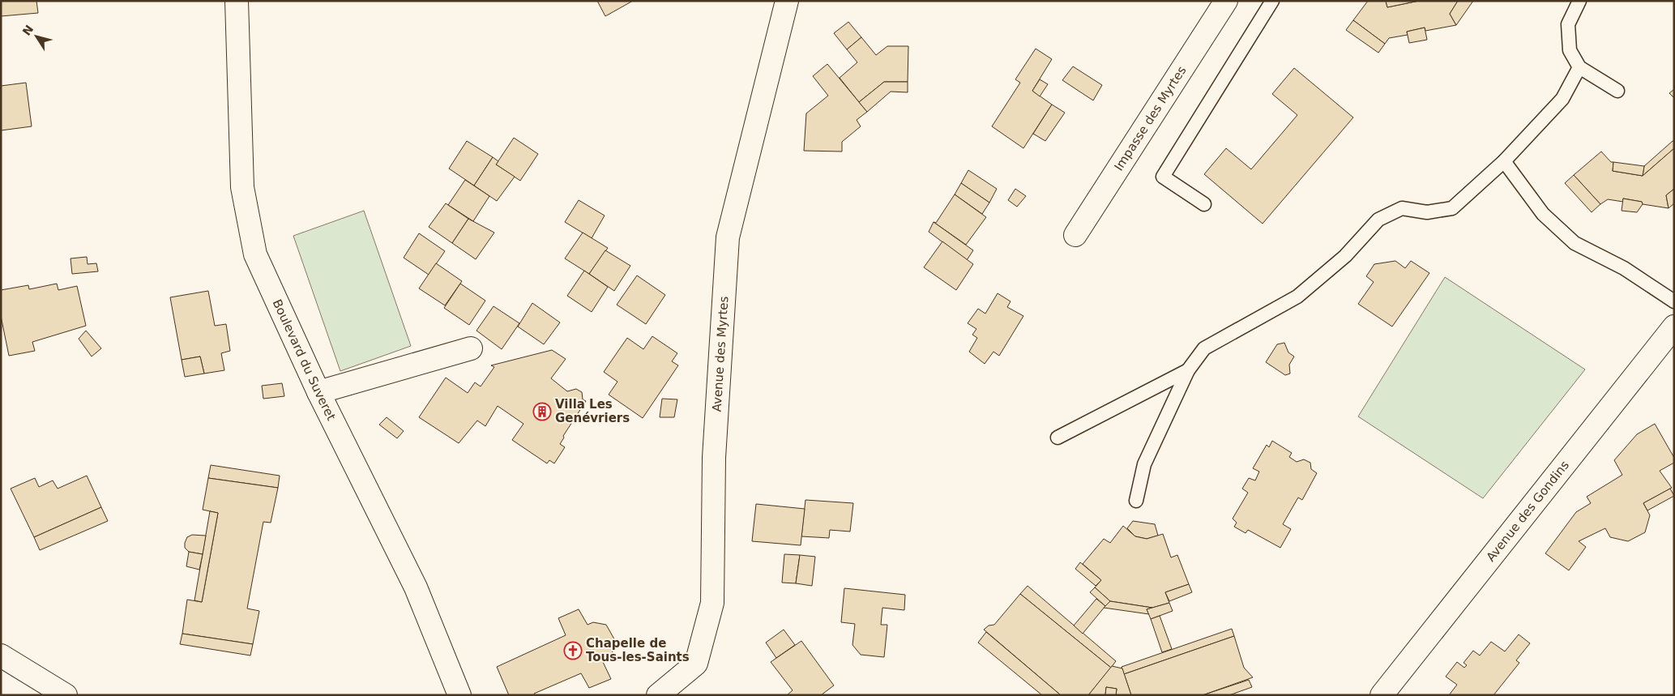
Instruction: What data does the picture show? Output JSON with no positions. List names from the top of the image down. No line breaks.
{"streets":{"street":["Impasse des Myrtes","Avenue des Myrtes","Boulevard du Suveret","Avenue des Gondins"]},"places":{"building":["Villa Les Genévriers"],"church":["Chapelle de Tous-les-Saints"]},"north":"top left"}
